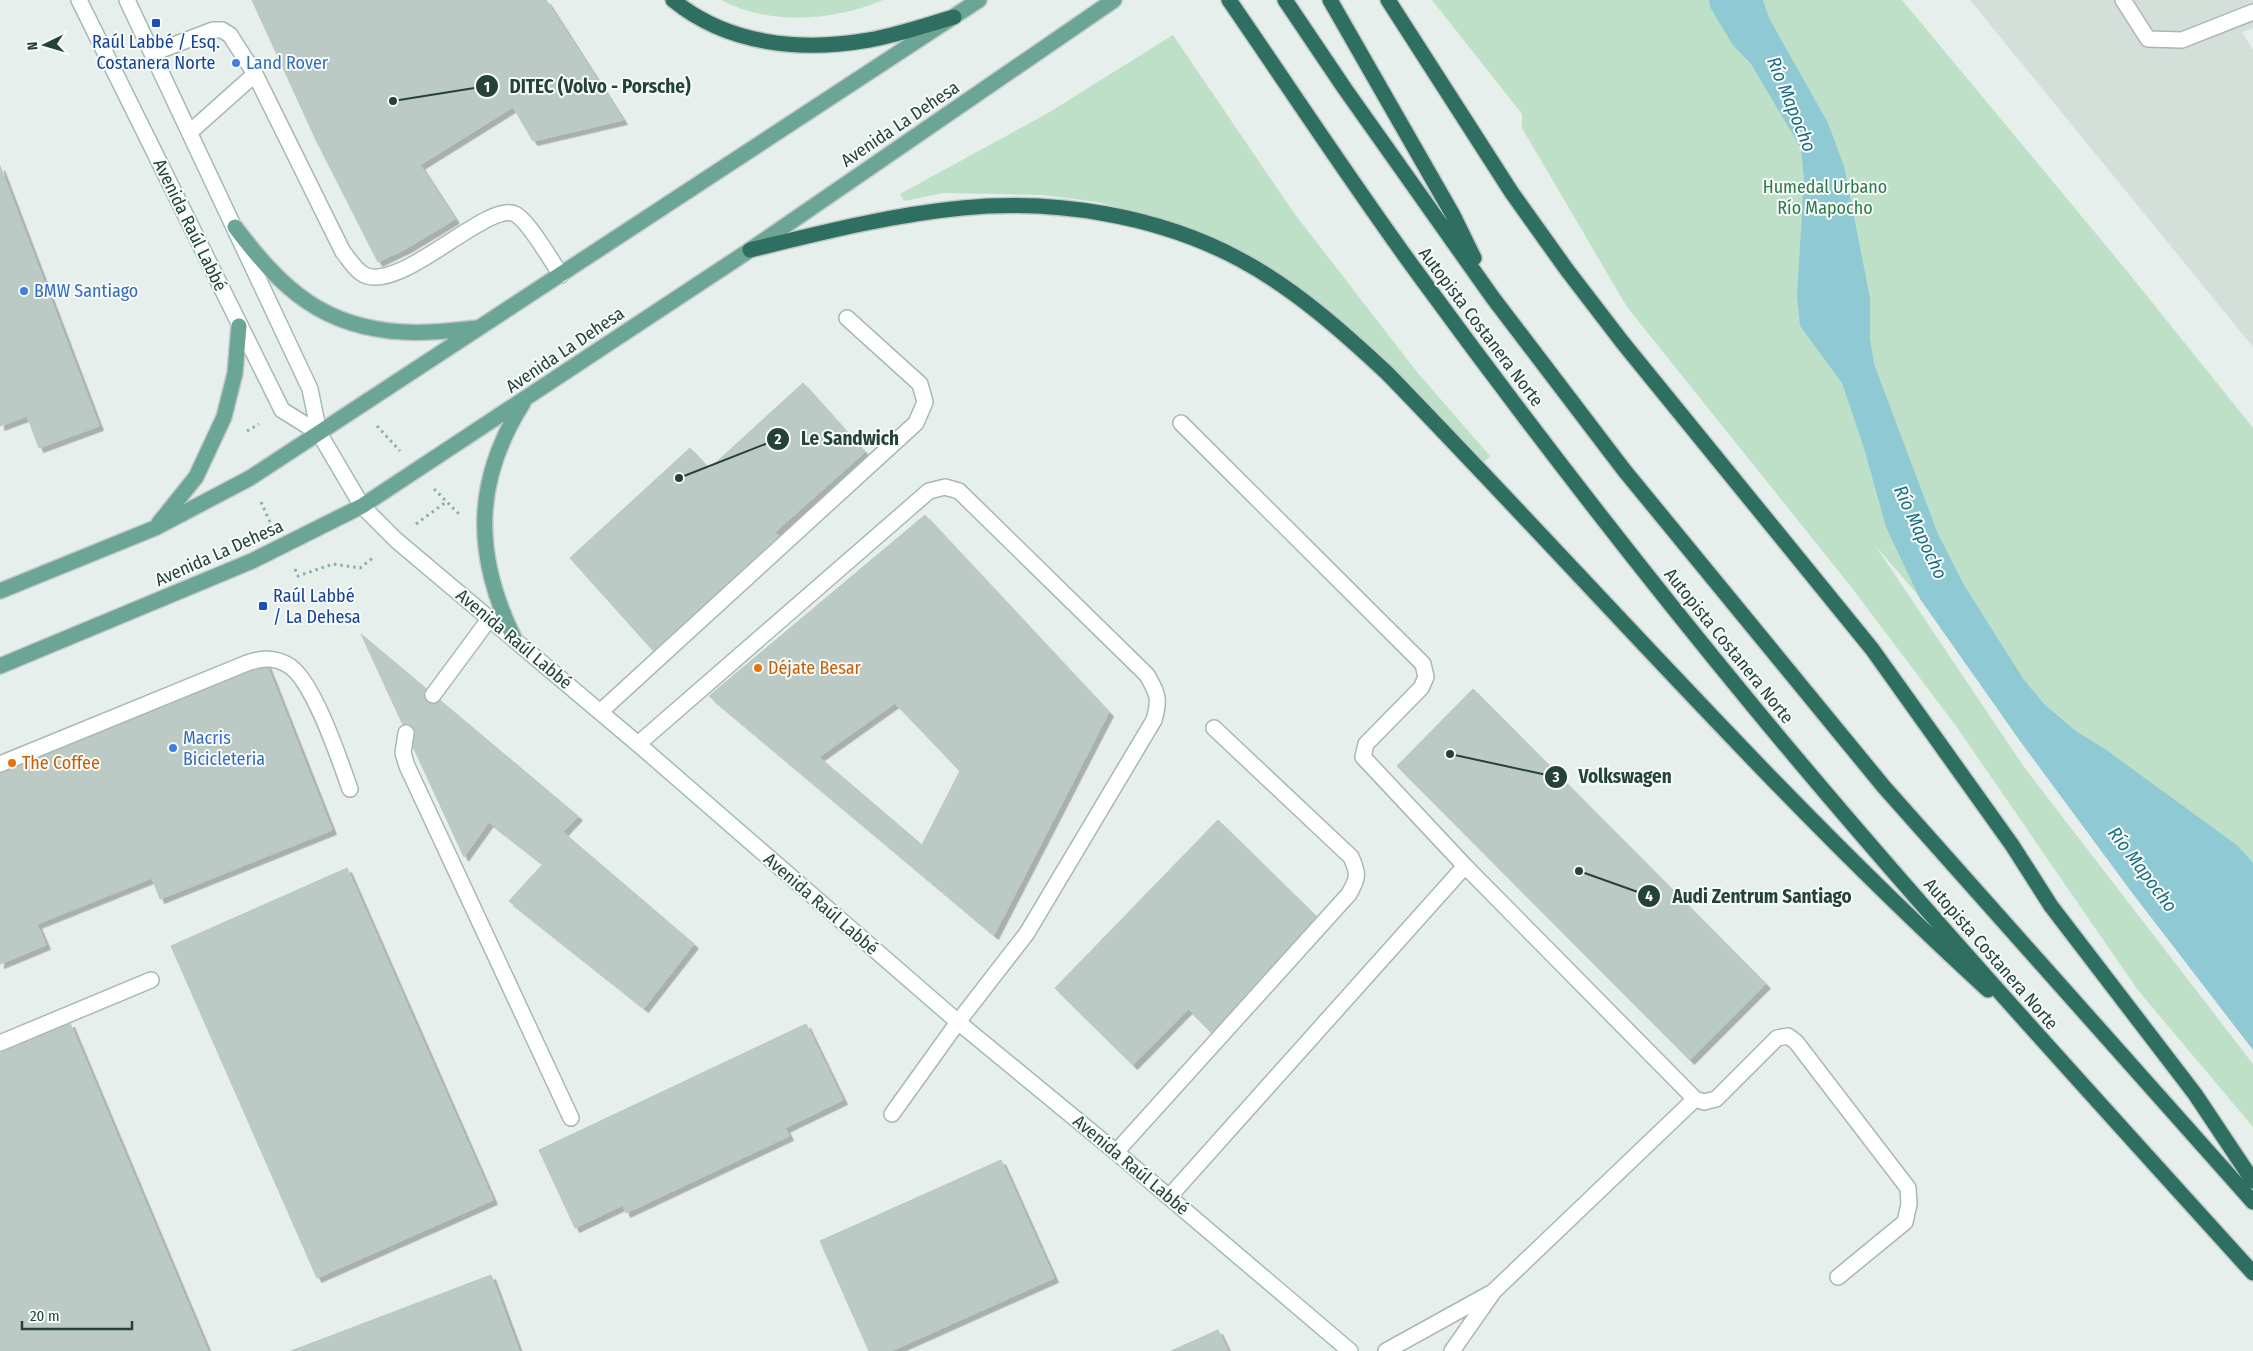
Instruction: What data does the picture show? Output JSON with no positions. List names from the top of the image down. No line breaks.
{"streets":{"highway":["Autopista Costanera Norte"],"main road":["Avenida La Dehesa","Avenida Raúl Labbé"]},"crossings":[["Avenida La Dehesa","Avenida Raúl Labbé"]],"water":["Río Mapocho"],"parks":["Humedal Urbano Río Mapocho"],"places":{"transit":["Raúl Labbé / Esq. Costanera Norte","Raúl Labbé / La Dehesa"],"other":["Land Rover","DITEC (Volvo - Porsche)","BMW Santiago","Le Sandwich","Déjate Besar","Macris Bicicleteria","Volkswagen","The Coffee","Audi Zentrum Santiago"]},"scale_bar":"20 m","north":"left"}
